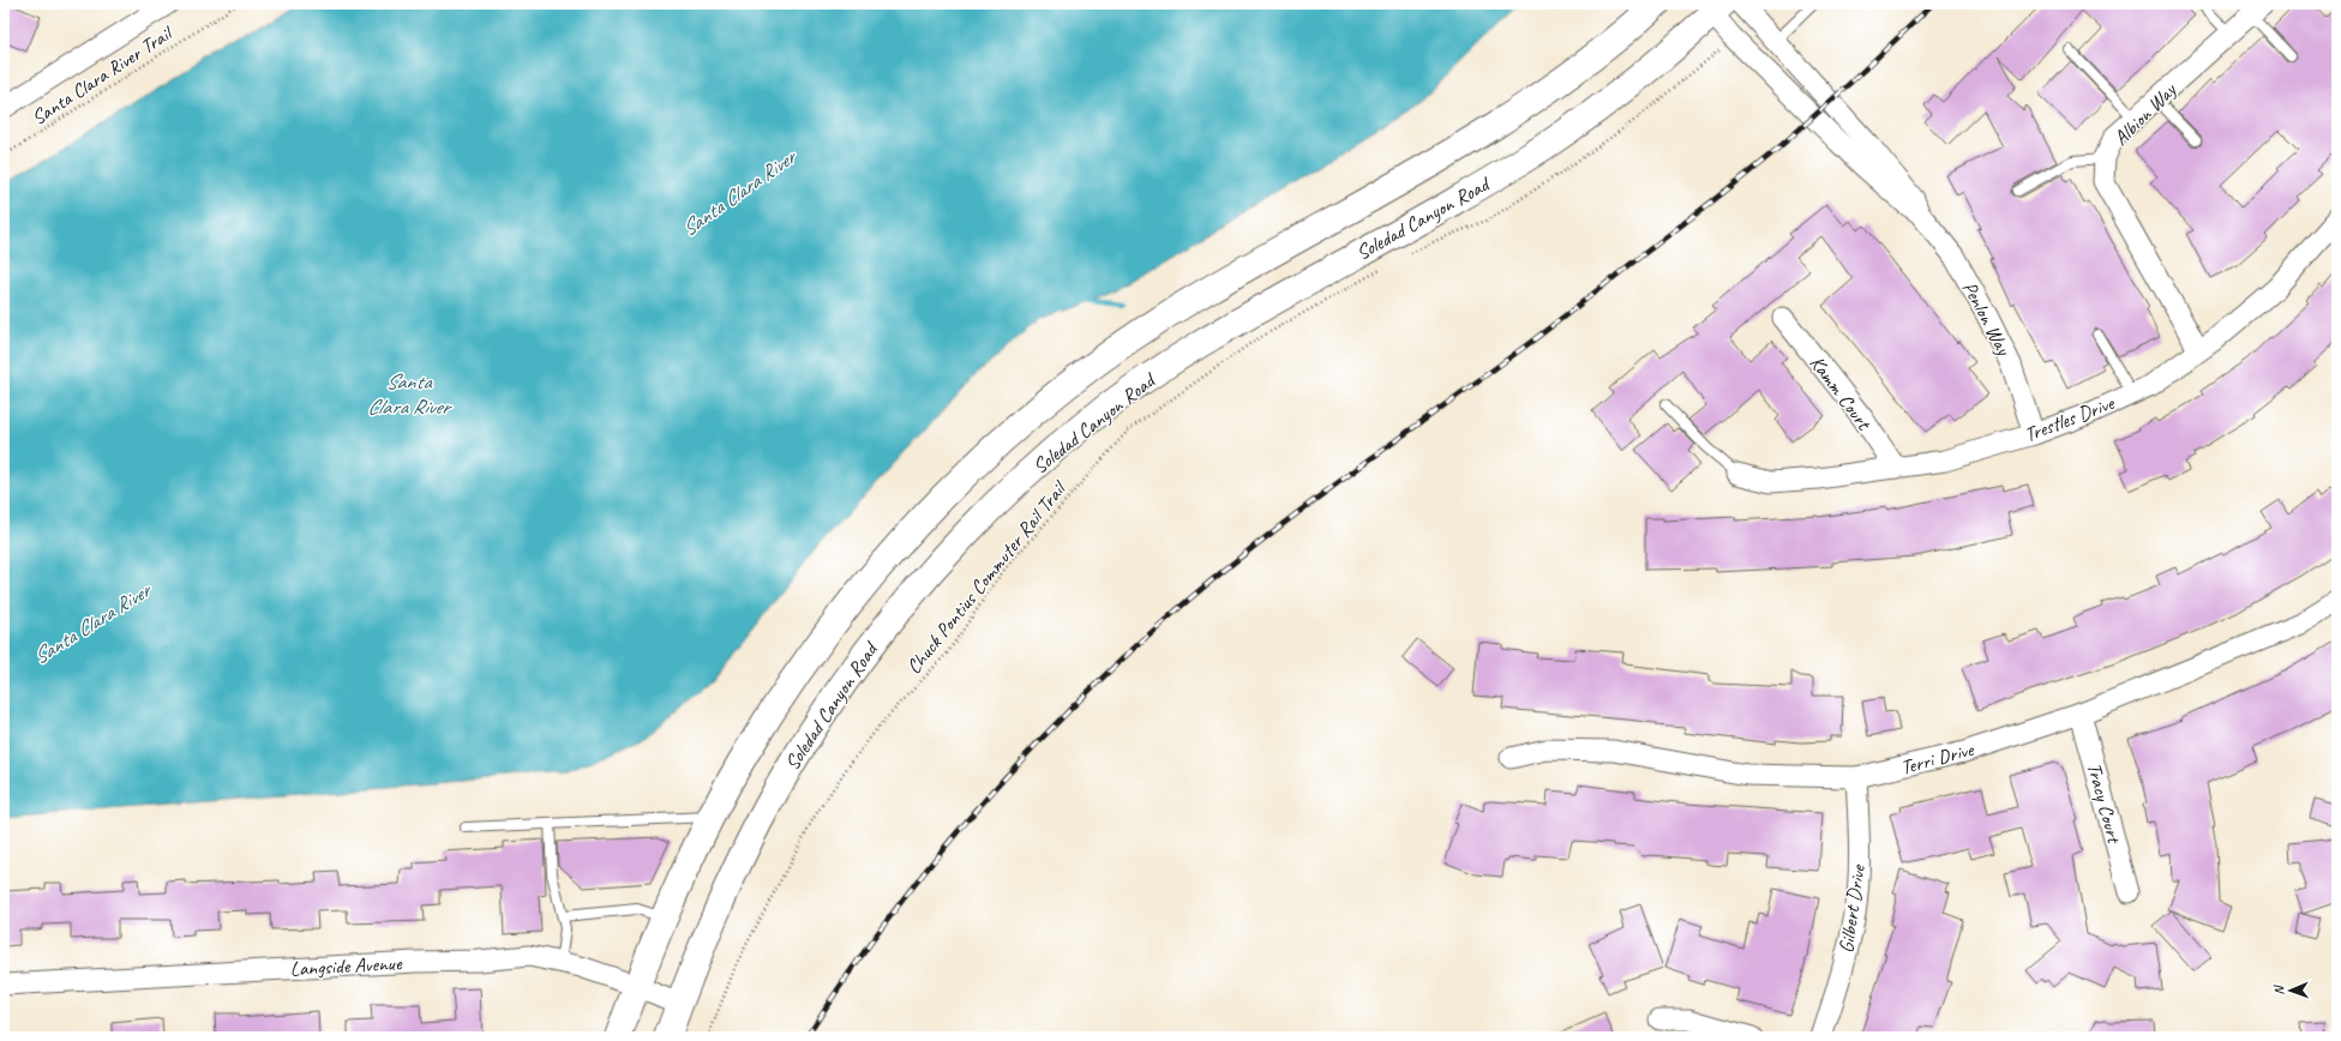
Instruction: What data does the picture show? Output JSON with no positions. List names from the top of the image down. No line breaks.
{"streets":{"main road":["Soledad Canyon Road"],"street":["Albion Way","Penlon Way","Kamm Court","Trestles Drive","Terri Drive","Tracy Court","Gilbert Drive","Langside Avenue"],"path":["Santa Clara River Trail","Chuck Pontius Commuter Rail Trail"]},"crossings":[["Albion Way","Trestles Drive"],["Soledad Canyon Road","Langside Avenue"],["Penlon Way","Trestles Drive"],["Kamm Court","Trestles Drive"],["Terri Drive","Tracy Court"],["Terri Drive","Gilbert Drive"]],"water":["Santa Clara River"],"north":"left"}
